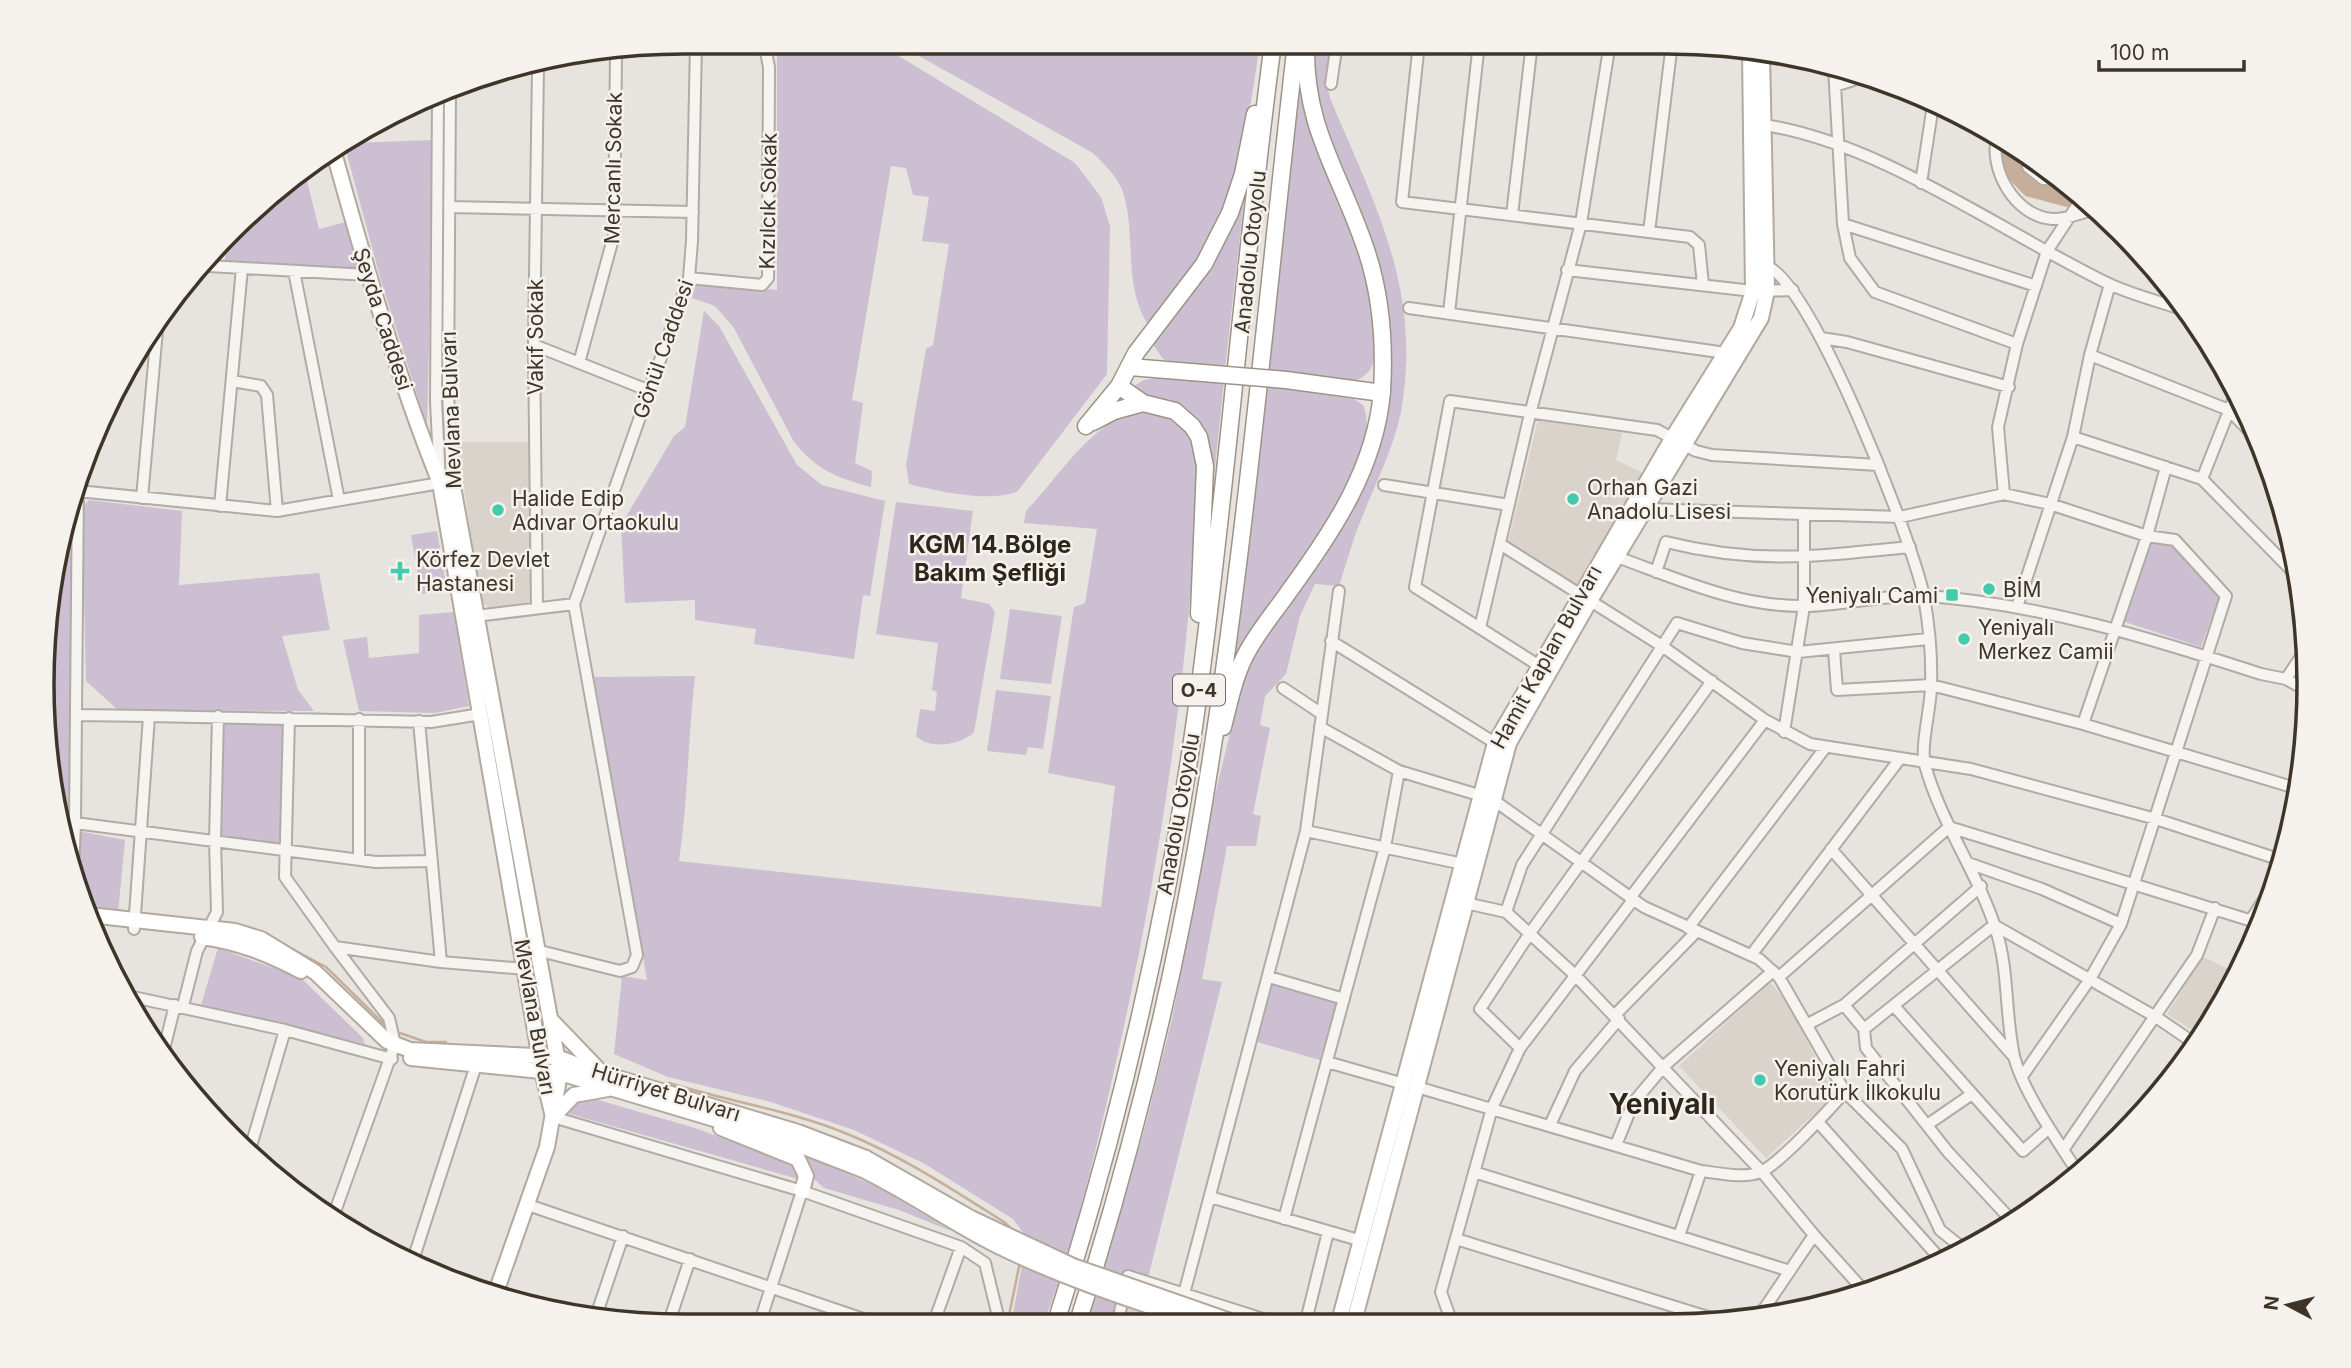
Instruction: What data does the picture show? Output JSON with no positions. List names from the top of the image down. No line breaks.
{"streets":{"highway":["Anadolu Otoyolu","O-4"],"main road":["Şeyda Caddesi","Mevlana Bulvarı","Hamit Kaplan Bulvarı","Hürriyet Bulvarı"],"street":["Mercanlı Sokak","Kızılcık Sokak","Vakıf Sokak","Gönül Caddesi"]},"crossings":[["Kızılcık Sokak","Gönül Caddesi"],["Şeyda Caddesi","Mevlana Bulvarı"],["Gönül Caddesi","Mevlana Bulvarı"],["Mevlana Bulvarı","Hürriyet Bulvarı"]],"districts":["KGM 14.Bölge Bakım Şefliği","Yeniyalı"],"places":{"other":["Orhan Gazi Anadolu Lisesi","Halide Edip Adıvar Ortaokulu","BİM","Yeniyalı Merkez Camii","Yeniyalı Fahri Korutürk İlkokulu"],"health":["Körfez Devlet Hastanesi"],"transit":["Yeniyalı Cami"]},"scale_bar":"100 m","north":"left"}
